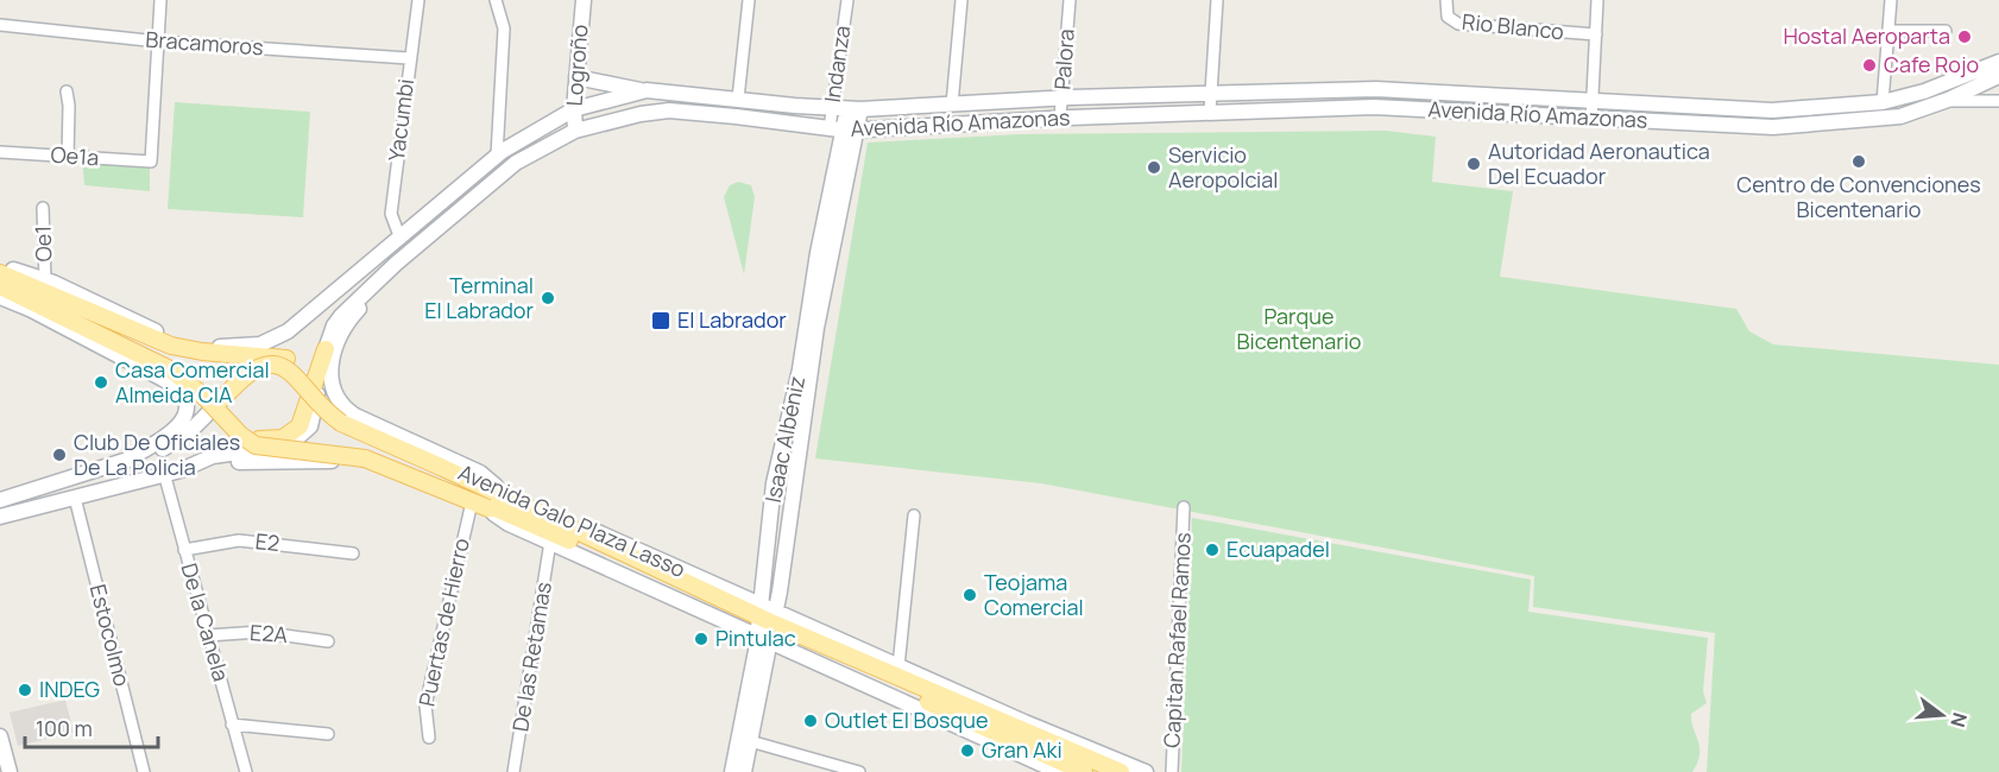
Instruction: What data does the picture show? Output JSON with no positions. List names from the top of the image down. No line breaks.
{"streets":{"main road":["Logroño","Avenida Río Amazonas","Isaac Albéniz","Avenida Galo Plaza Lasso"],"street":["Rio Blanco","Bracamoros","Palora","Indanza","Yacumbi","Oe1a","Oe1","E2","De la Canela","Puertas de Hierro","E2A","Estocolmo","Capitan Rafael Ramos","De las Retamas"]},"crossings":[["Bracamoros","Yacumbi"],["Bracamoros","Oe1a"],["Palora","Avenida Río Amazonas"],["Indanza","Avenida Río Amazonas"],["Indanza","Isaac Albéniz"],["Logroño","Avenida Río Amazonas"],["Avenida Río Amazonas","Yacumbi"],["Avenida Río Amazonas","Oe1"],["Avenida Río Amazonas","Isaac Albéniz"],["Avenida Río Amazonas","De la Canela"],["Avenida Río Amazonas","Estocolmo"],["Isaac Albéniz","Avenida Galo Plaza Lasso"],["Avenida Galo Plaza Lasso","De las Retamas"],["E2","De la Canela"],["De la Canela","E2A"]],"parks":["Parque Bicentenario"],"places":{"other":["Hostal Aeroparta","Cafe Rojo","Centro de Convenciones Bicentenario","Autoridad Aeronautica Del Ecuador","Servicio Aeropolcial","Terminal El Labrador","Casa Comercial Almeida CIA","Club De Oficiales De La Policia","Ecuapadel","Teojama Comercial","Pintulac","INDEG","Outlet El Bosque","Gran Aki"],"transit":["El Labrador"]},"scale_bar":"100 m","north":"right"}
